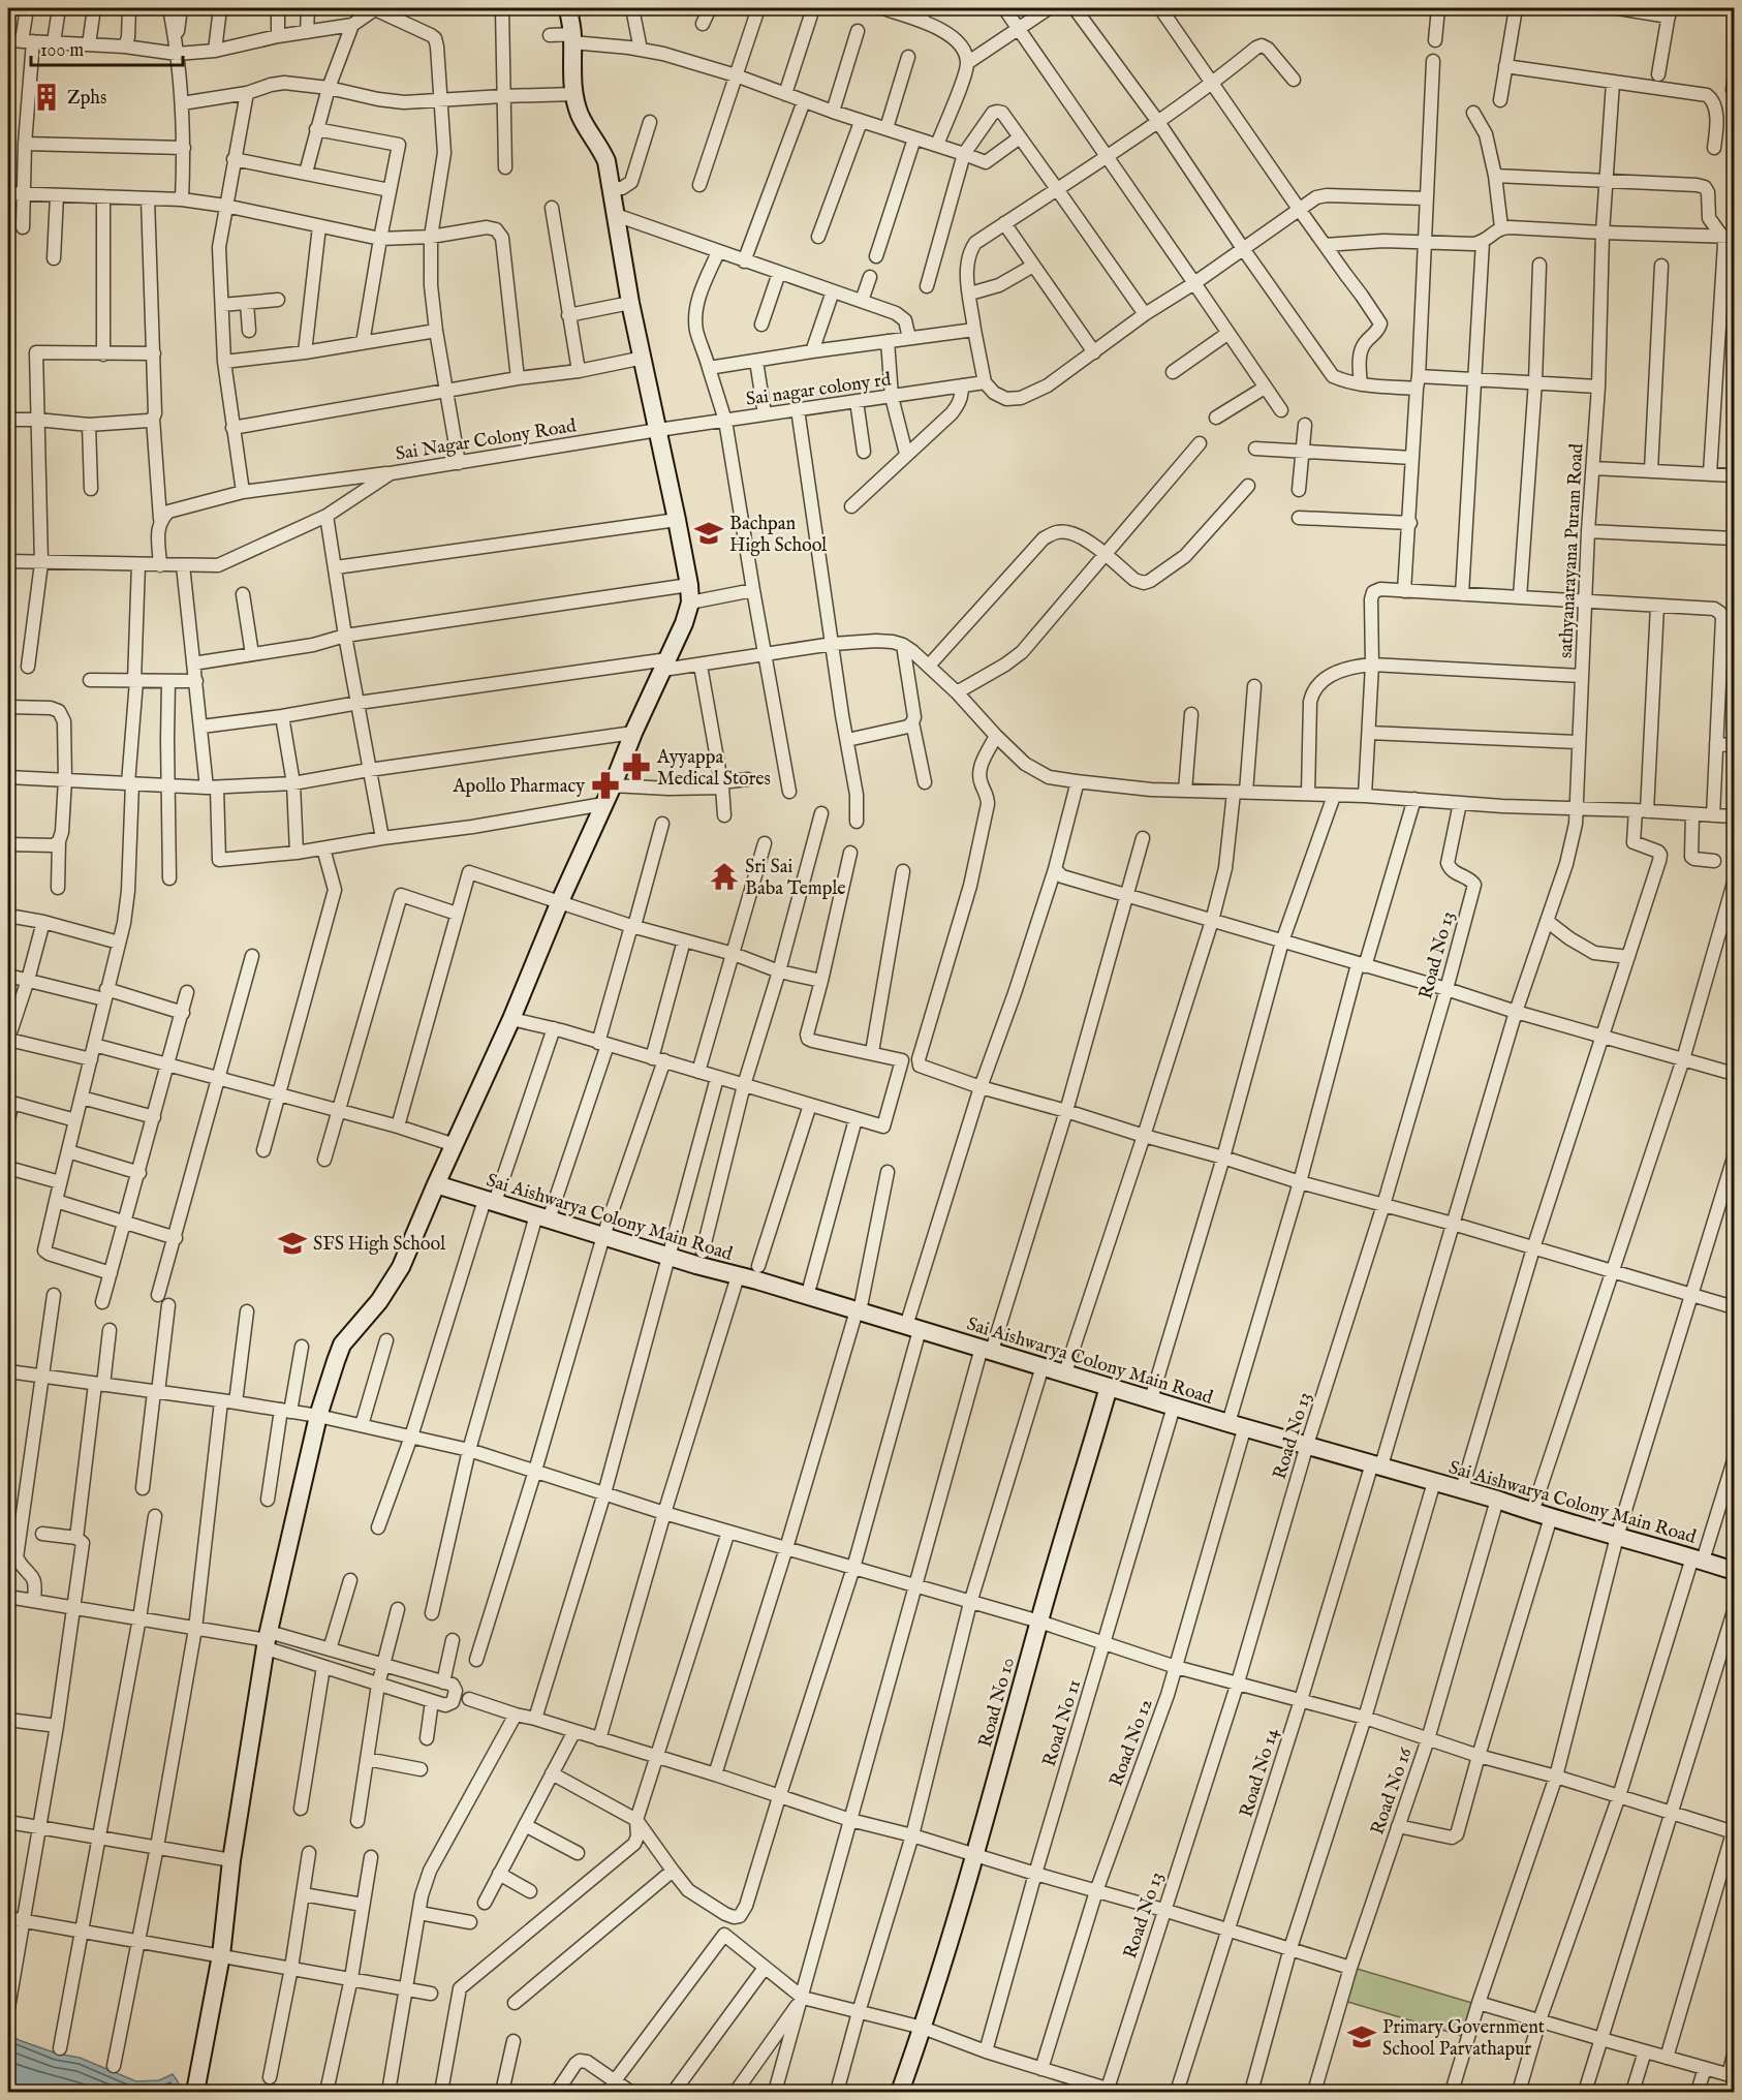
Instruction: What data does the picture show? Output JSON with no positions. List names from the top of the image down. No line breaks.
{"streets":{"street":["Sai nagar colony rd","Sai Nagar Colony Road","sathyanarayana Puram Road","Road No 13","Sai Aishwarya Colony Main Road","Road No 10","Road No 11","Road No 12","Road No 14","Road No 16"]},"crossings":[["Sai nagar colony rd","Sai Nagar Colony Road"],["sathyanarayana Puram Road","Road No 14"],["Road No 13","Sai Aishwarya Colony Main Road"],["Sai Aishwarya Colony Main Road","Road No 10"],["Sai Aishwarya Colony Main Road","Road No 11"],["Sai Aishwarya Colony Main Road","Road No 12"],["Sai Aishwarya Colony Main Road","Road No 14"],["Sai Aishwarya Colony Main Road","Road No 16"]],"places":{"building":["Zphs"],"school or university":["Bachpan High School","SFS High School","Primary Government School Parvathapur"],"pharmacy":["Ayyappa Medical Stores","Apollo Pharmacy"],"temple":["Sri Sai Baba Temple"]},"scale_bar":"100 m"}
